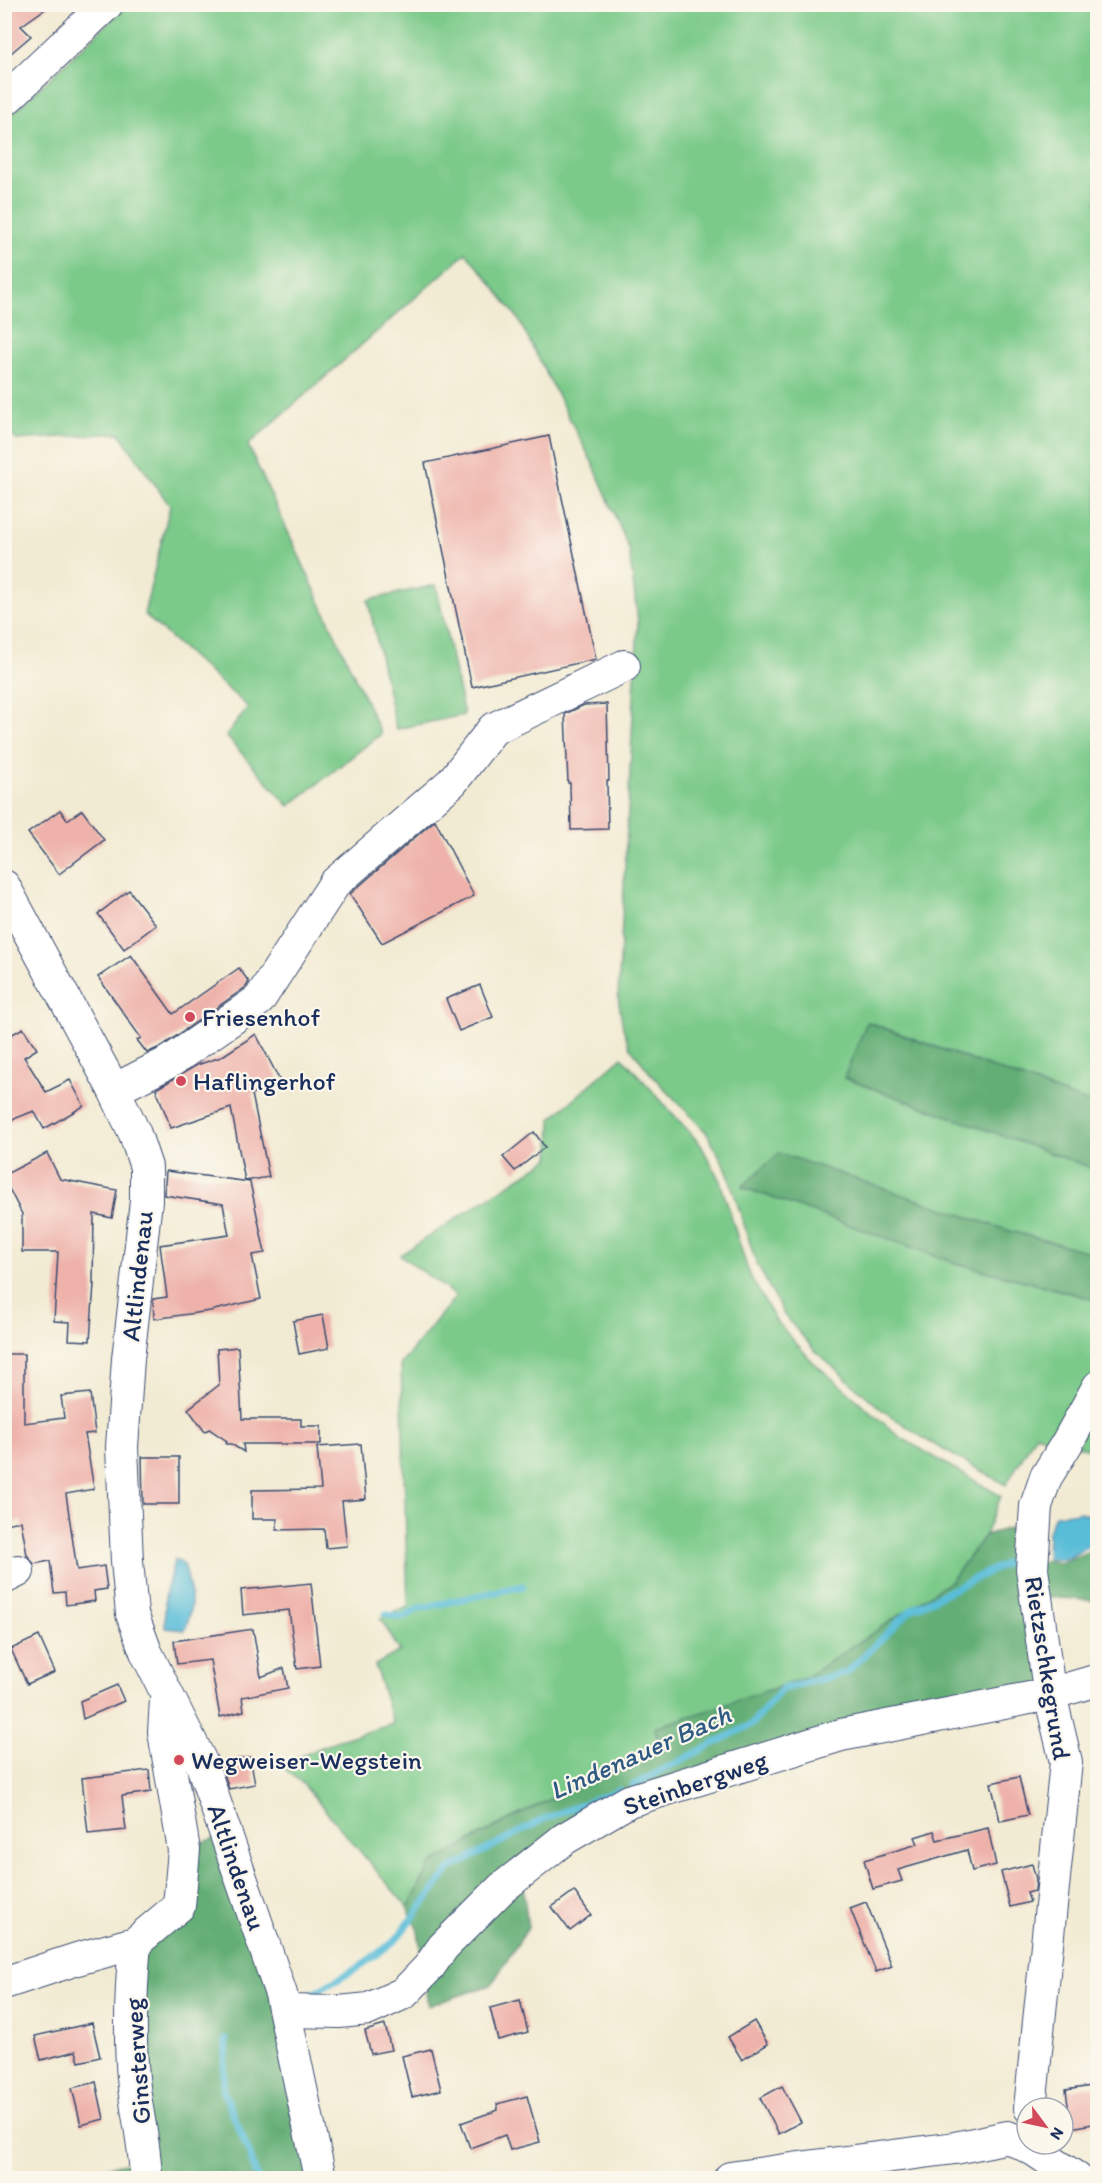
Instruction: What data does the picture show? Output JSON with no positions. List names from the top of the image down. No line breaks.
{"streets":{"street":["Altlindenau","Rietzschkegrund","Steinbergweg","Ginsterweg"]},"crossings":[["Altlindenau","Steinbergweg"],["Altlindenau","Ginsterweg"],["Rietzschkegrund","Steinbergweg"]],"water":["Lindenauer Bach"],"places":["Friesenhof","Haflingerhof","Wegweiser-Wegstein"],"north":"bottom right"}
